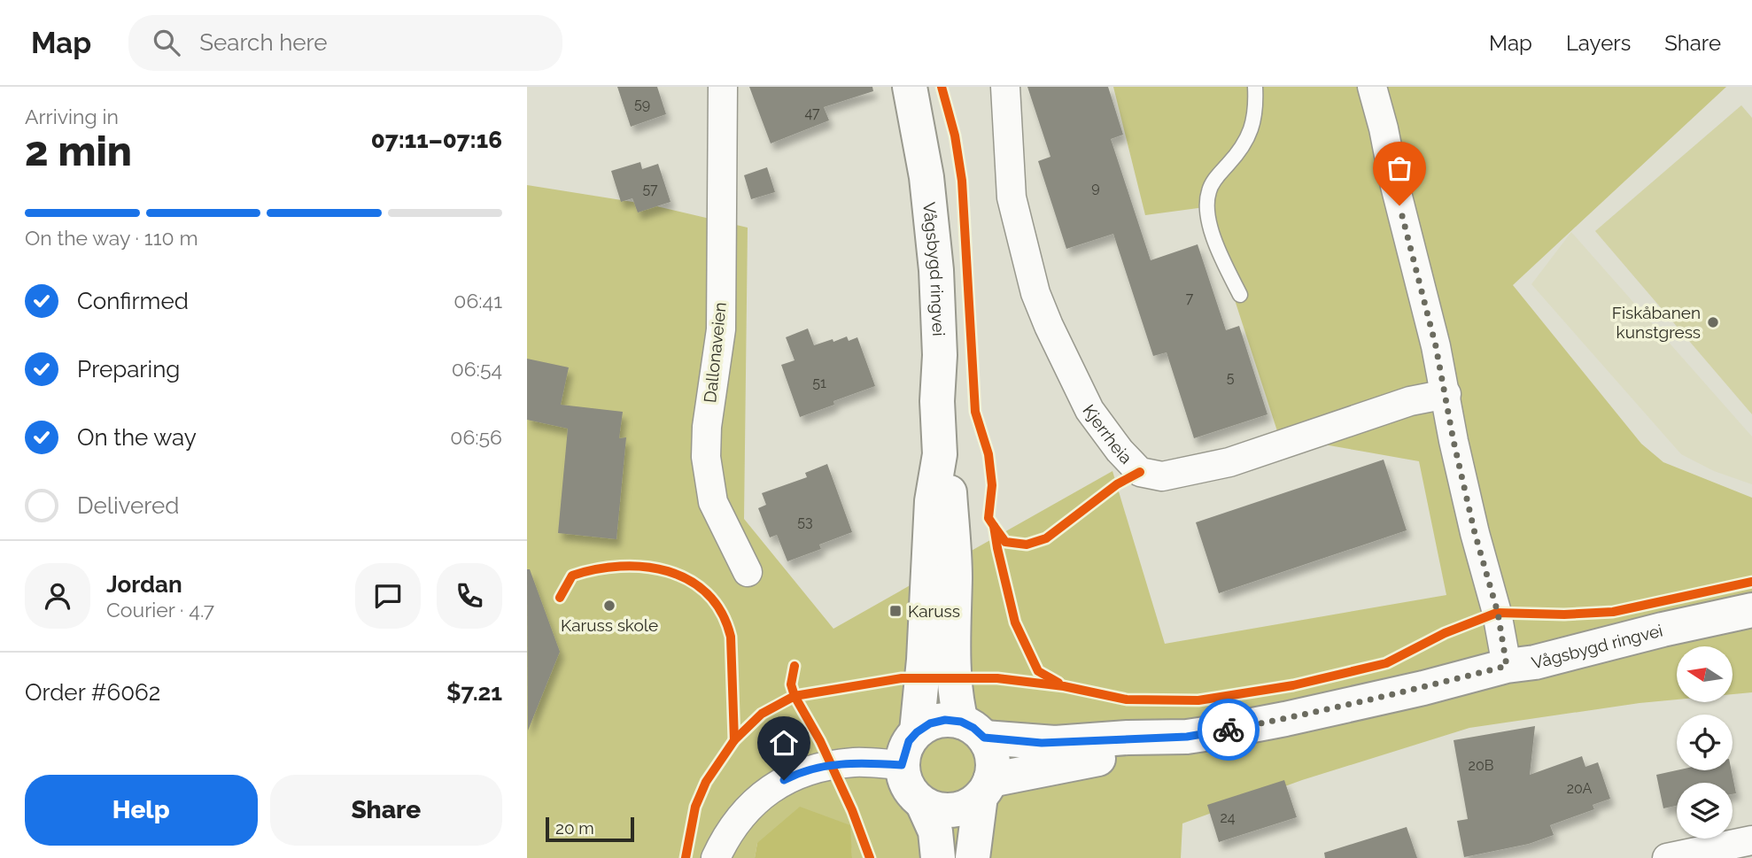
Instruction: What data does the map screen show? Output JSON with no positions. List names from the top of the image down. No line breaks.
{"streets":{"street":["Vågsbygd ringvei","Dallonaveien","Kjerrheia"]},"places":{"other":["Fiskåbanen kunstgress","Karuss skole"],"transit":["Karuss"]},"house_numbers":["59","47","9","57","7","5","51","53","20B","20A","24"],"scale_bar":"20 m","north":"left","page":{"header":"Map","search":"Search here","nav":["Map","Layers","Share"],"heading":["2 min","Arriving in","07:11–07:16"],"panel":["Jordan","Courier · 4.7","Order #6062","$7.21"],"bar":"On the way · 110 m","list":[["Confirmed","06:41"],["Preparing","06:54"],["On the way","06:56"],"Delivered"],"buttons":["Help","Share"],"scale":"20 m"}}
